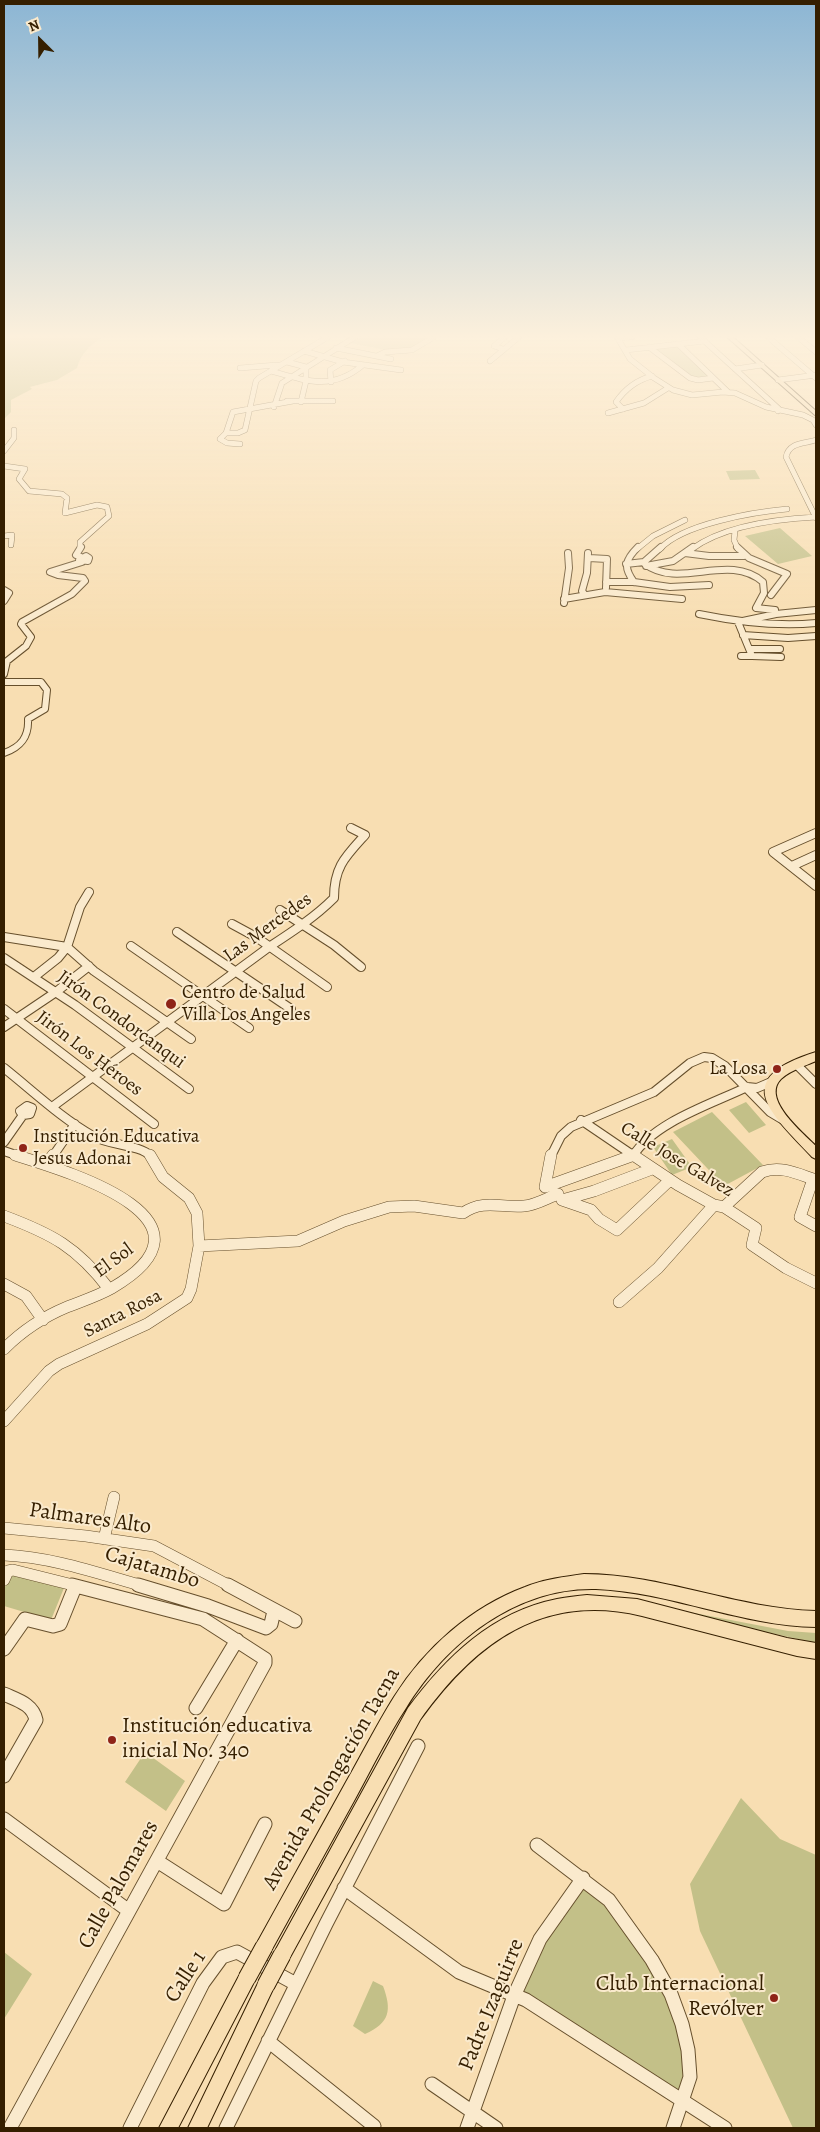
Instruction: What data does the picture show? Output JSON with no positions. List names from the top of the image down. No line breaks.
{"streets":{"main road":["Avenida Prolongación Tacna"],"street":["Las Mercedes","Jirón Condorcanqui","Jirón Los Héroes","Calle Jose Galvez","El Sol","Santa Rosa","Palmares Alto","Cajatambo","Calle Palomares","Calle 1","Padre Izaguirre"]},"crossings":[["Las Mercedes","Jirón Condorcanqui"],["Las Mercedes","Jirón Los Héroes"],["Las Mercedes","Santa Rosa"],["Palmares Alto","Cajatambo"]],"places":["Centro de Salud Villa Los Angeles","La Losa","Institución Educativa Jesus Adonai","Institución educativa inicial No. 340","Club Internacional Revólver"],"north":"top left"}
